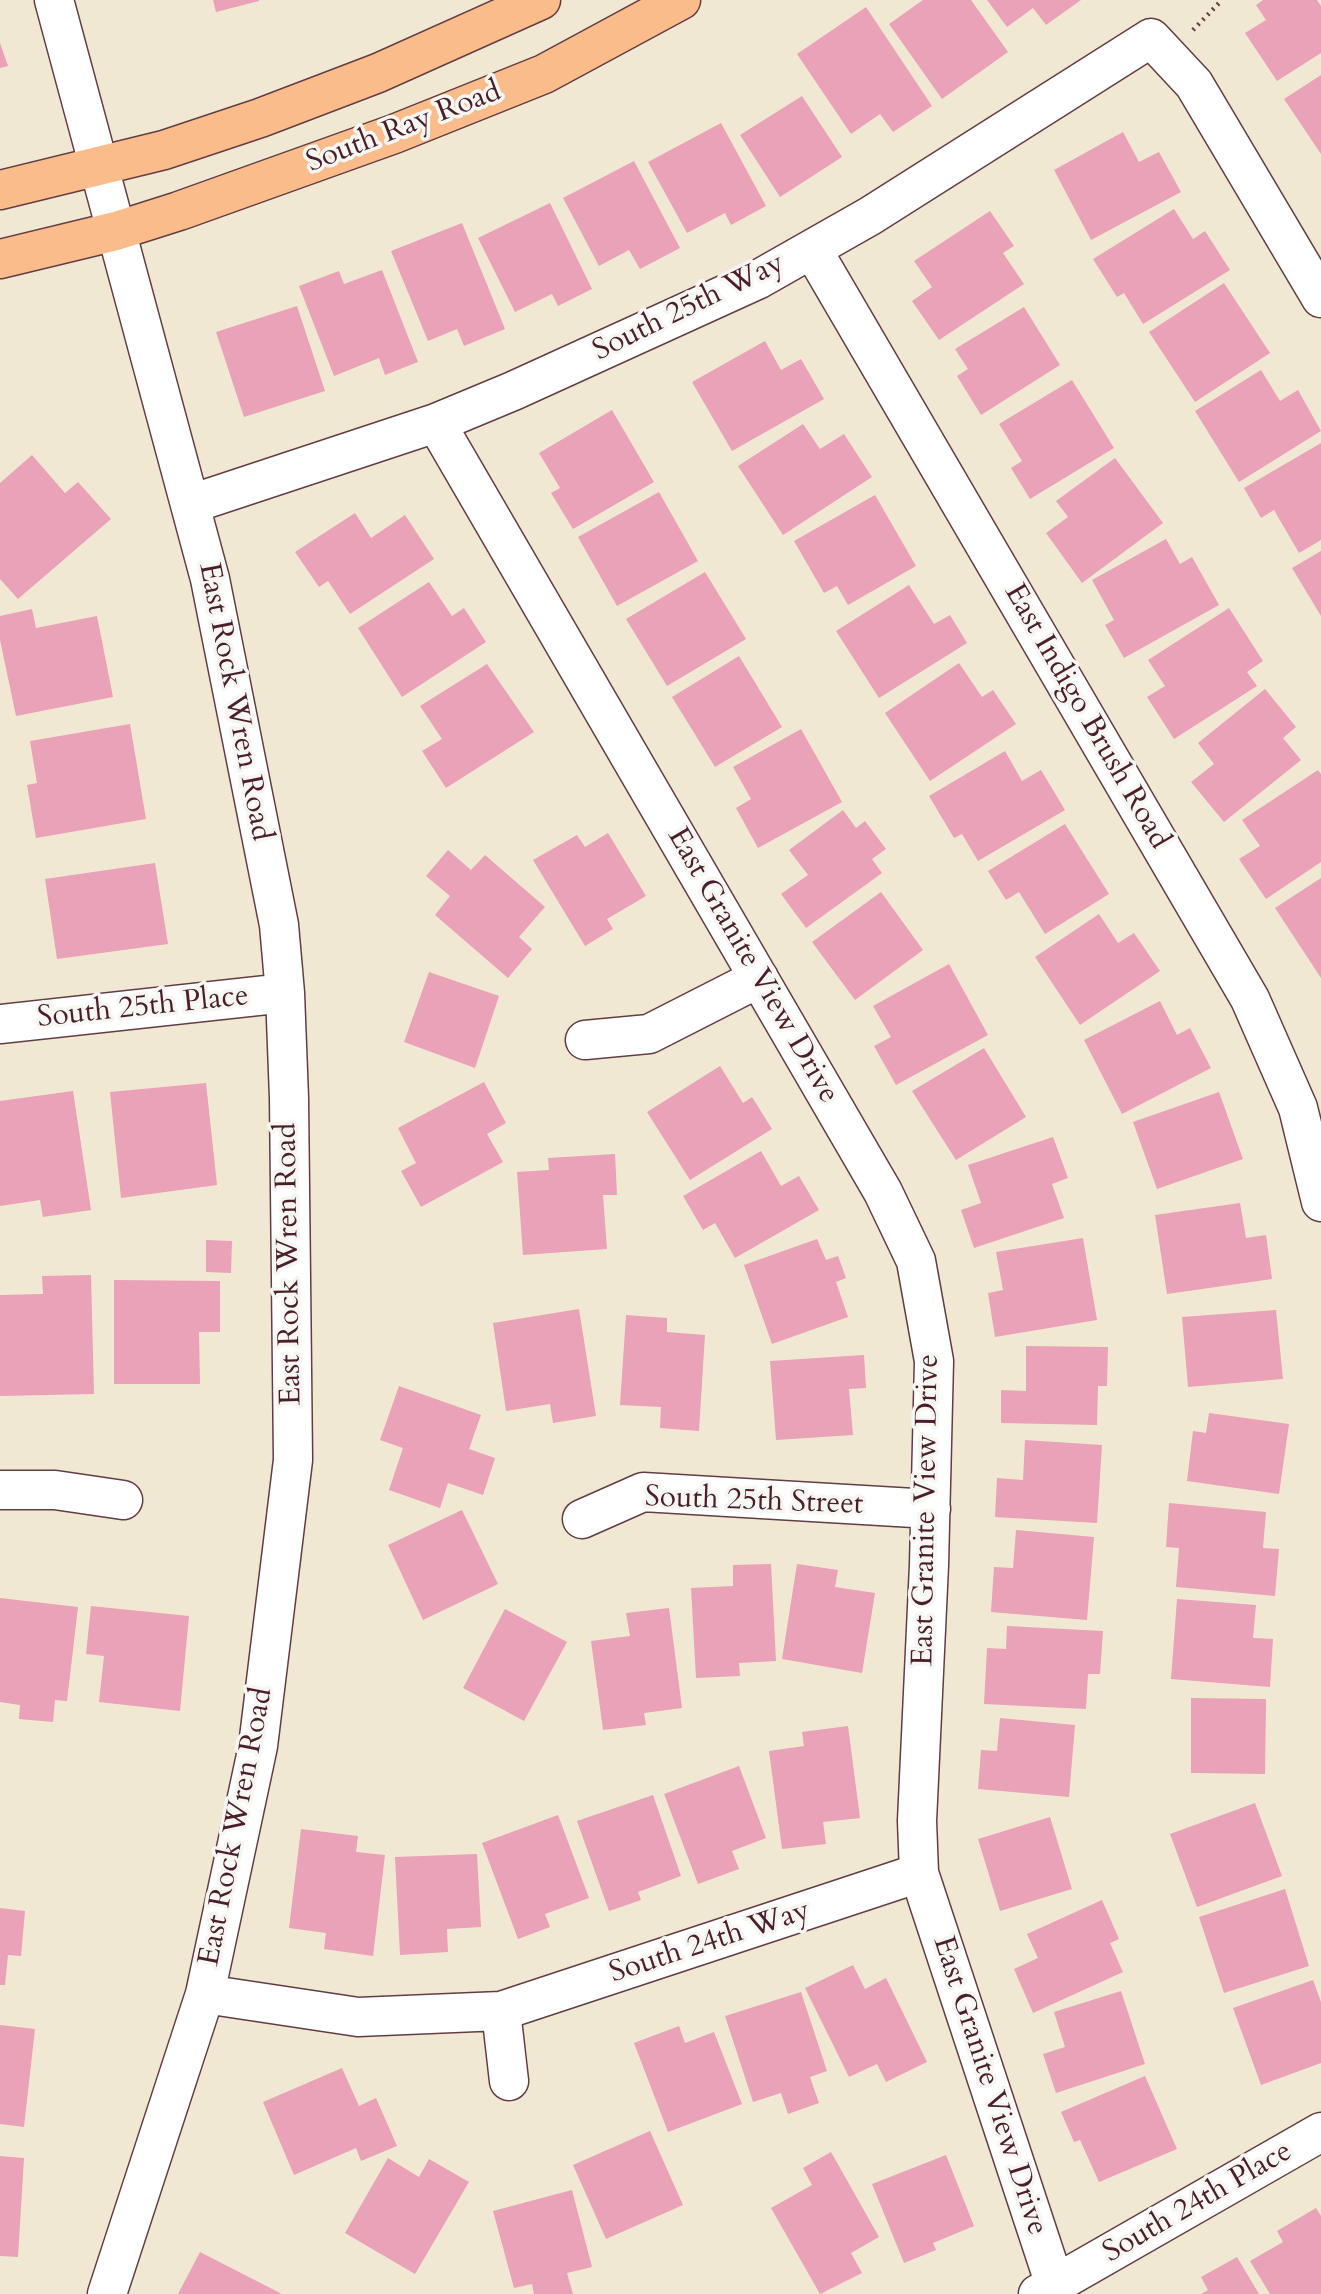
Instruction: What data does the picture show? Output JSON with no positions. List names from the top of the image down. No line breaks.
{"streets":{"main road":["South Ray Road"],"street":["South 25th Way","East Rock Wren Road","East Indigo Brush Road","East Granite View Drive","South 25th Place","South 25th Street","South 24th Way","South 24th Place"]},"crossings":[["South Ray Road","East Rock Wren Road"],["South 25th Way","East Rock Wren Road"],["South 25th Way","East Indigo Brush Road"],["South 25th Way","East Granite View Drive"],["East Rock Wren Road","South 25th Place"],["East Rock Wren Road","South 24th Way"],["East Granite View Drive","South 25th Street"],["East Granite View Drive","South 24th Way"],["East Granite View Drive","South 24th Place"]]}
